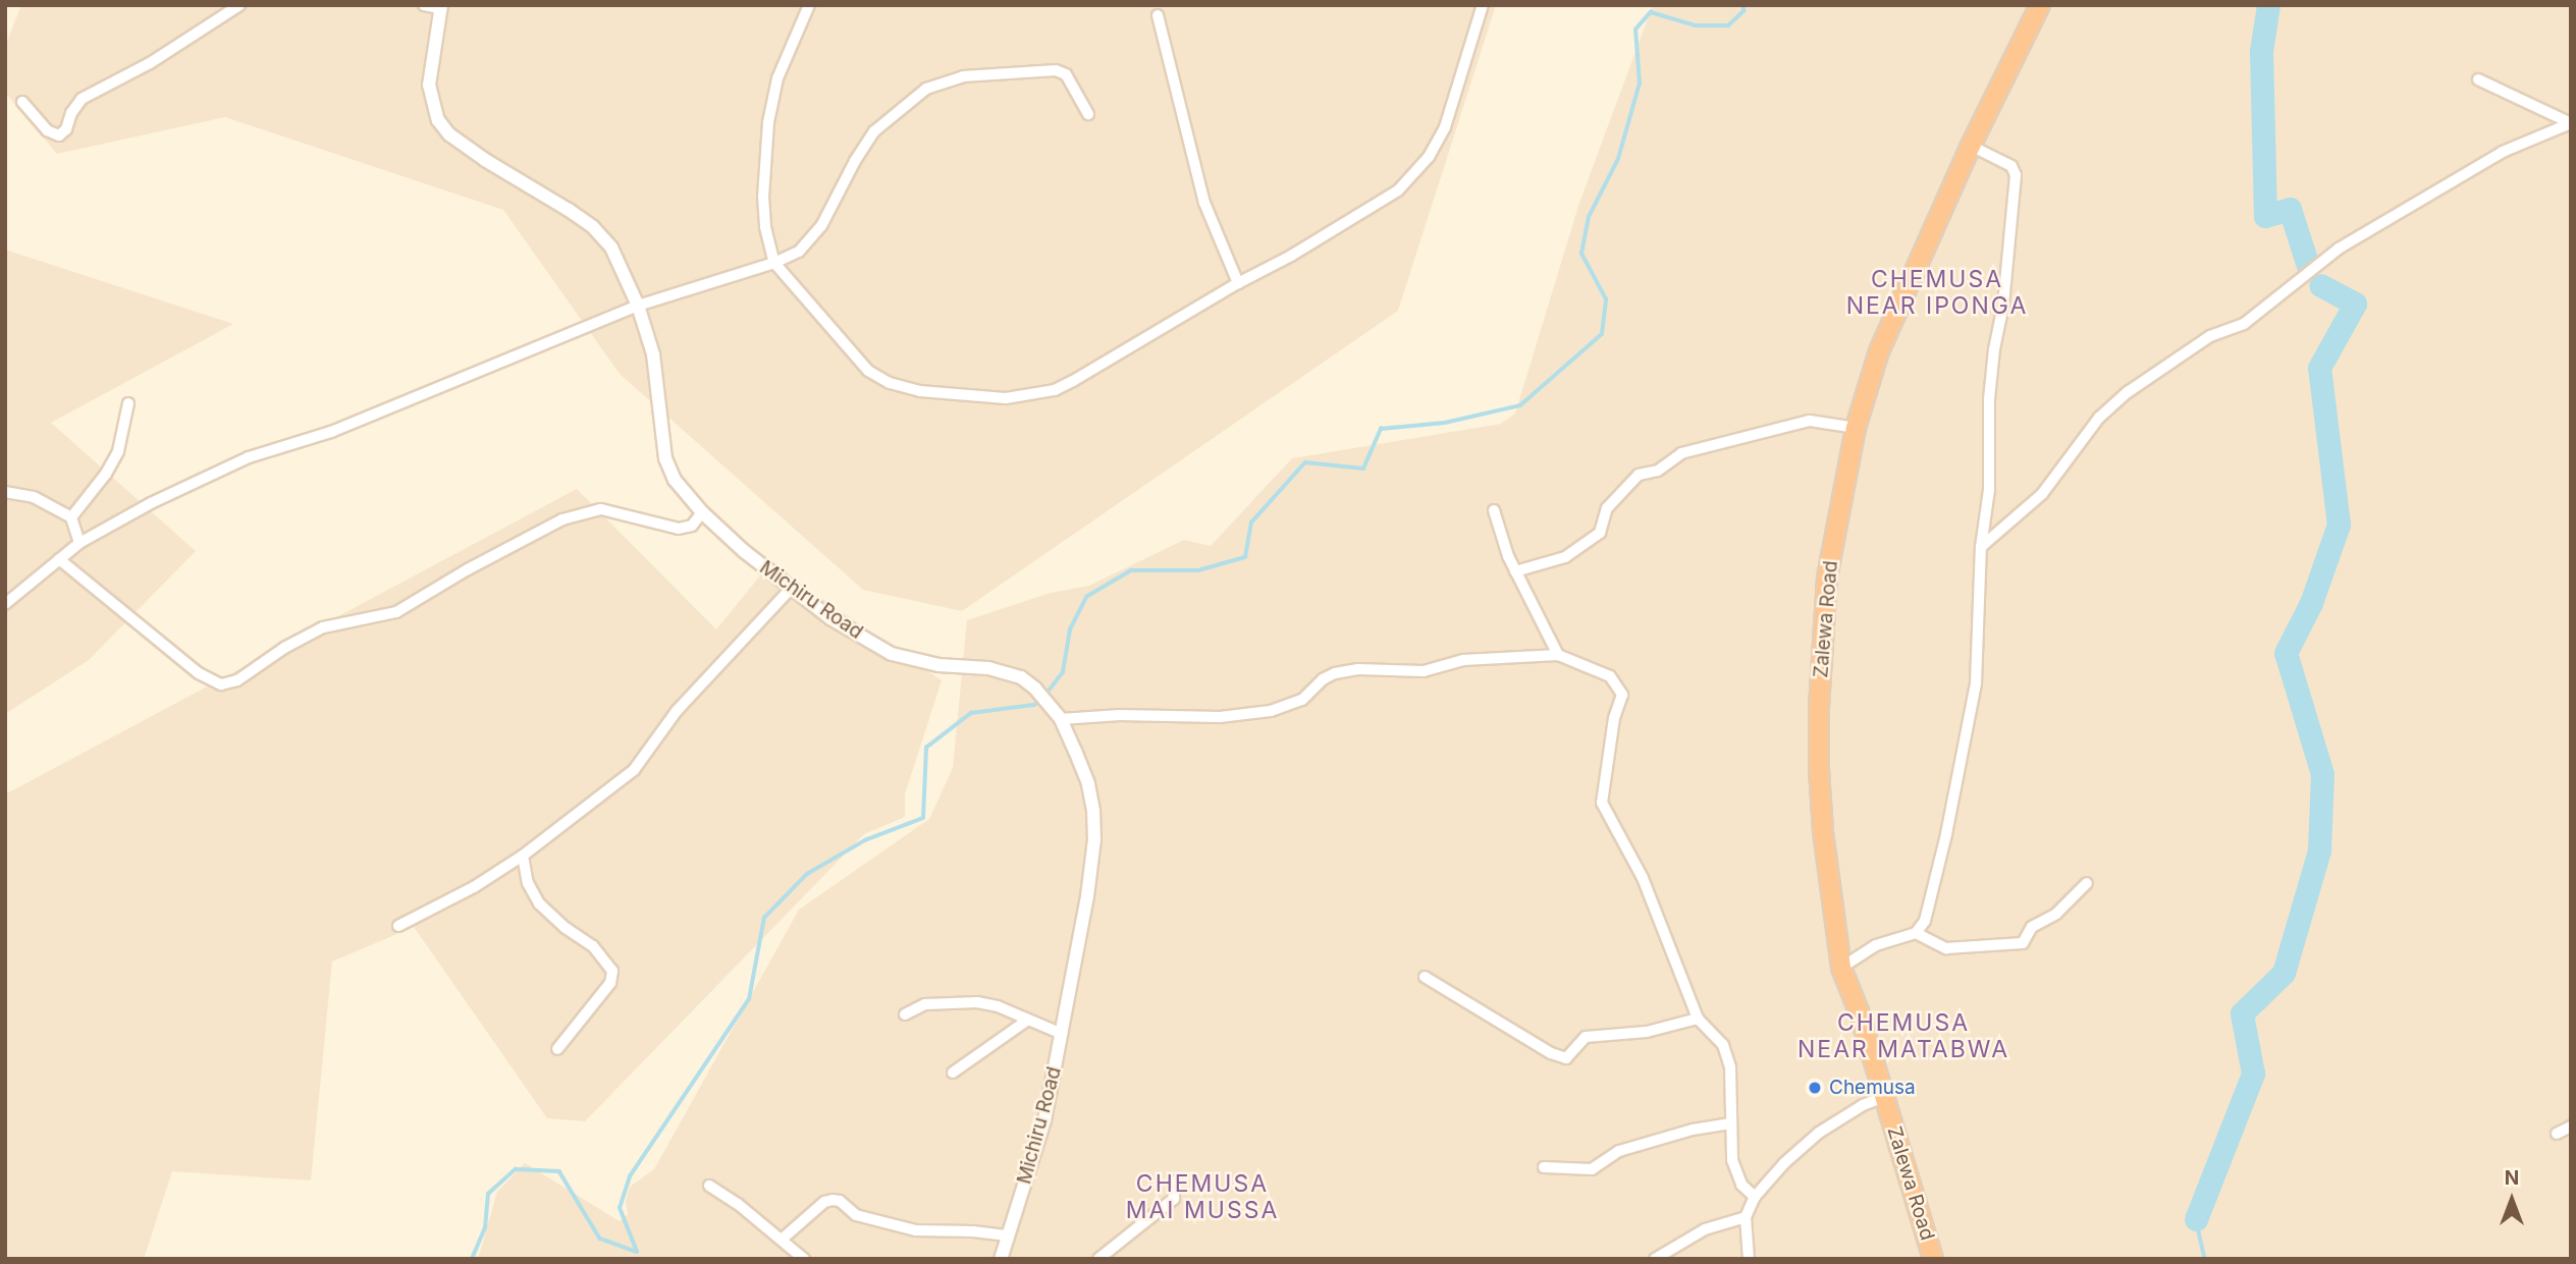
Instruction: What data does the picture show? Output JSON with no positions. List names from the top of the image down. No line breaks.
{"streets":{"highway":["Zalewa Road"],"street":["Michiru Road"]},"districts":["CHEMUSA NEAR IPONGA","CHEMUSA NEAR MATABWA","CHEMUSA MAI MUSSA"],"places":["Chemusa"],"north":"top"}
